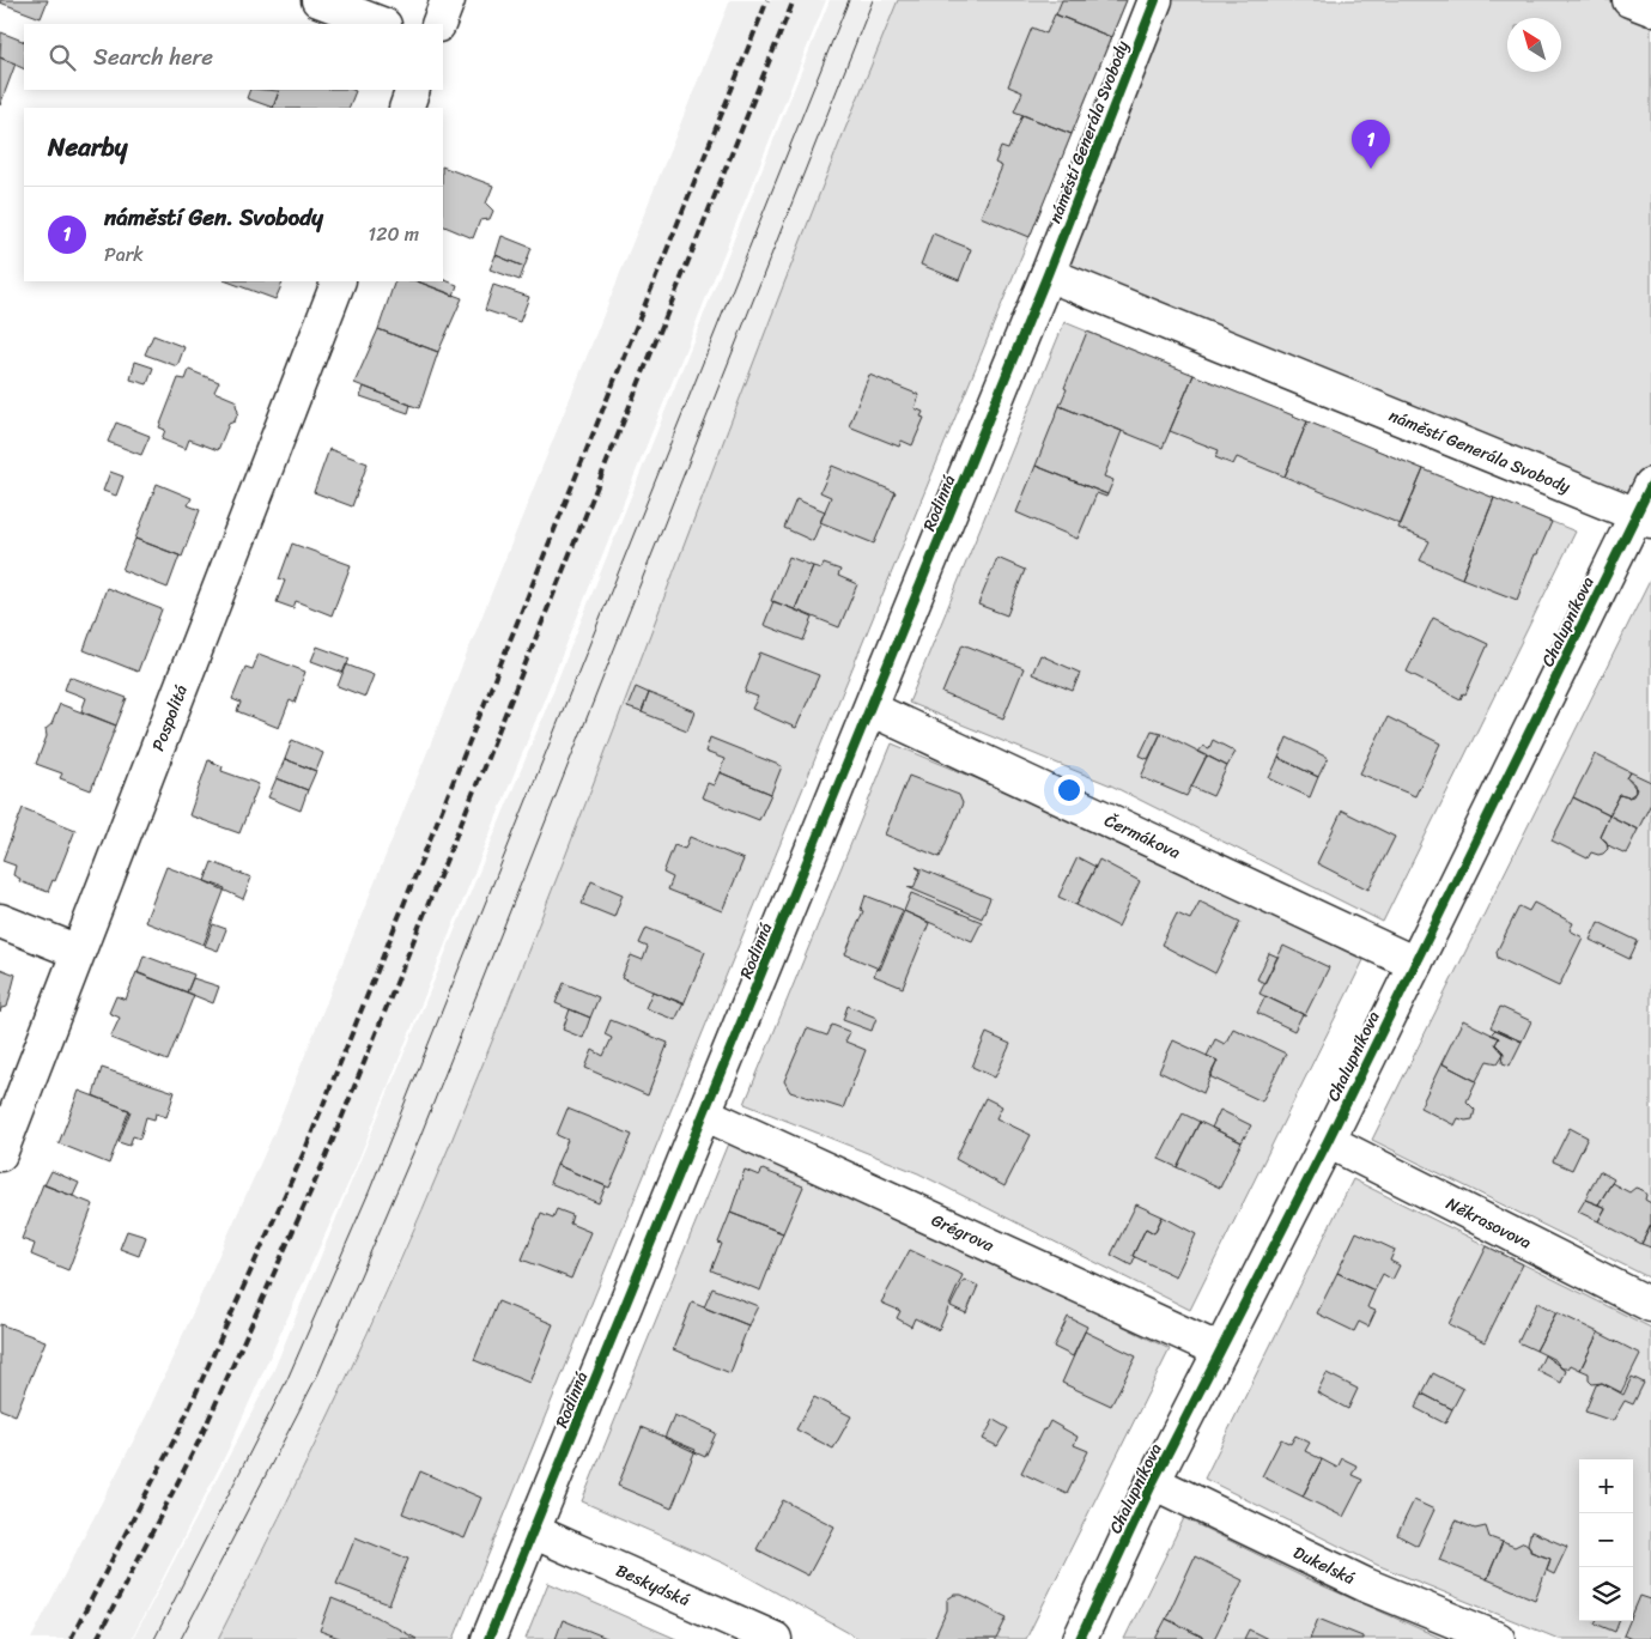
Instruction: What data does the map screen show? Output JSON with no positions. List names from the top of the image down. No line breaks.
{"streets":{"street":["náměstí Generála Svobody","Rodinná","Chalupníkova","Pospolitá","Čermákova","Někrasovova","Grégrova","Dukelská","Beskydská"]},"crossings":[["náměstí Generála Svobody","Rodinná"],["náměstí Generála Svobody","Chalupníkova"],["Rodinná","Čermákova"],["Rodinná","Grégrova"],["Rodinná","Beskydská"],["Chalupníkova","Čermákova"],["Chalupníkova","Někrasovova"],["Chalupníkova","Grégrova"],["Chalupníkova","Dukelská"]],"north":"top left","page":{"search":"Search here","heading":"Nearby","pins":"1","list":[{"mark":"1","name":"náměstí Gen. Svobody","note":"Park","value":"120 m"}],"map_buttons":["+","−"]}}
